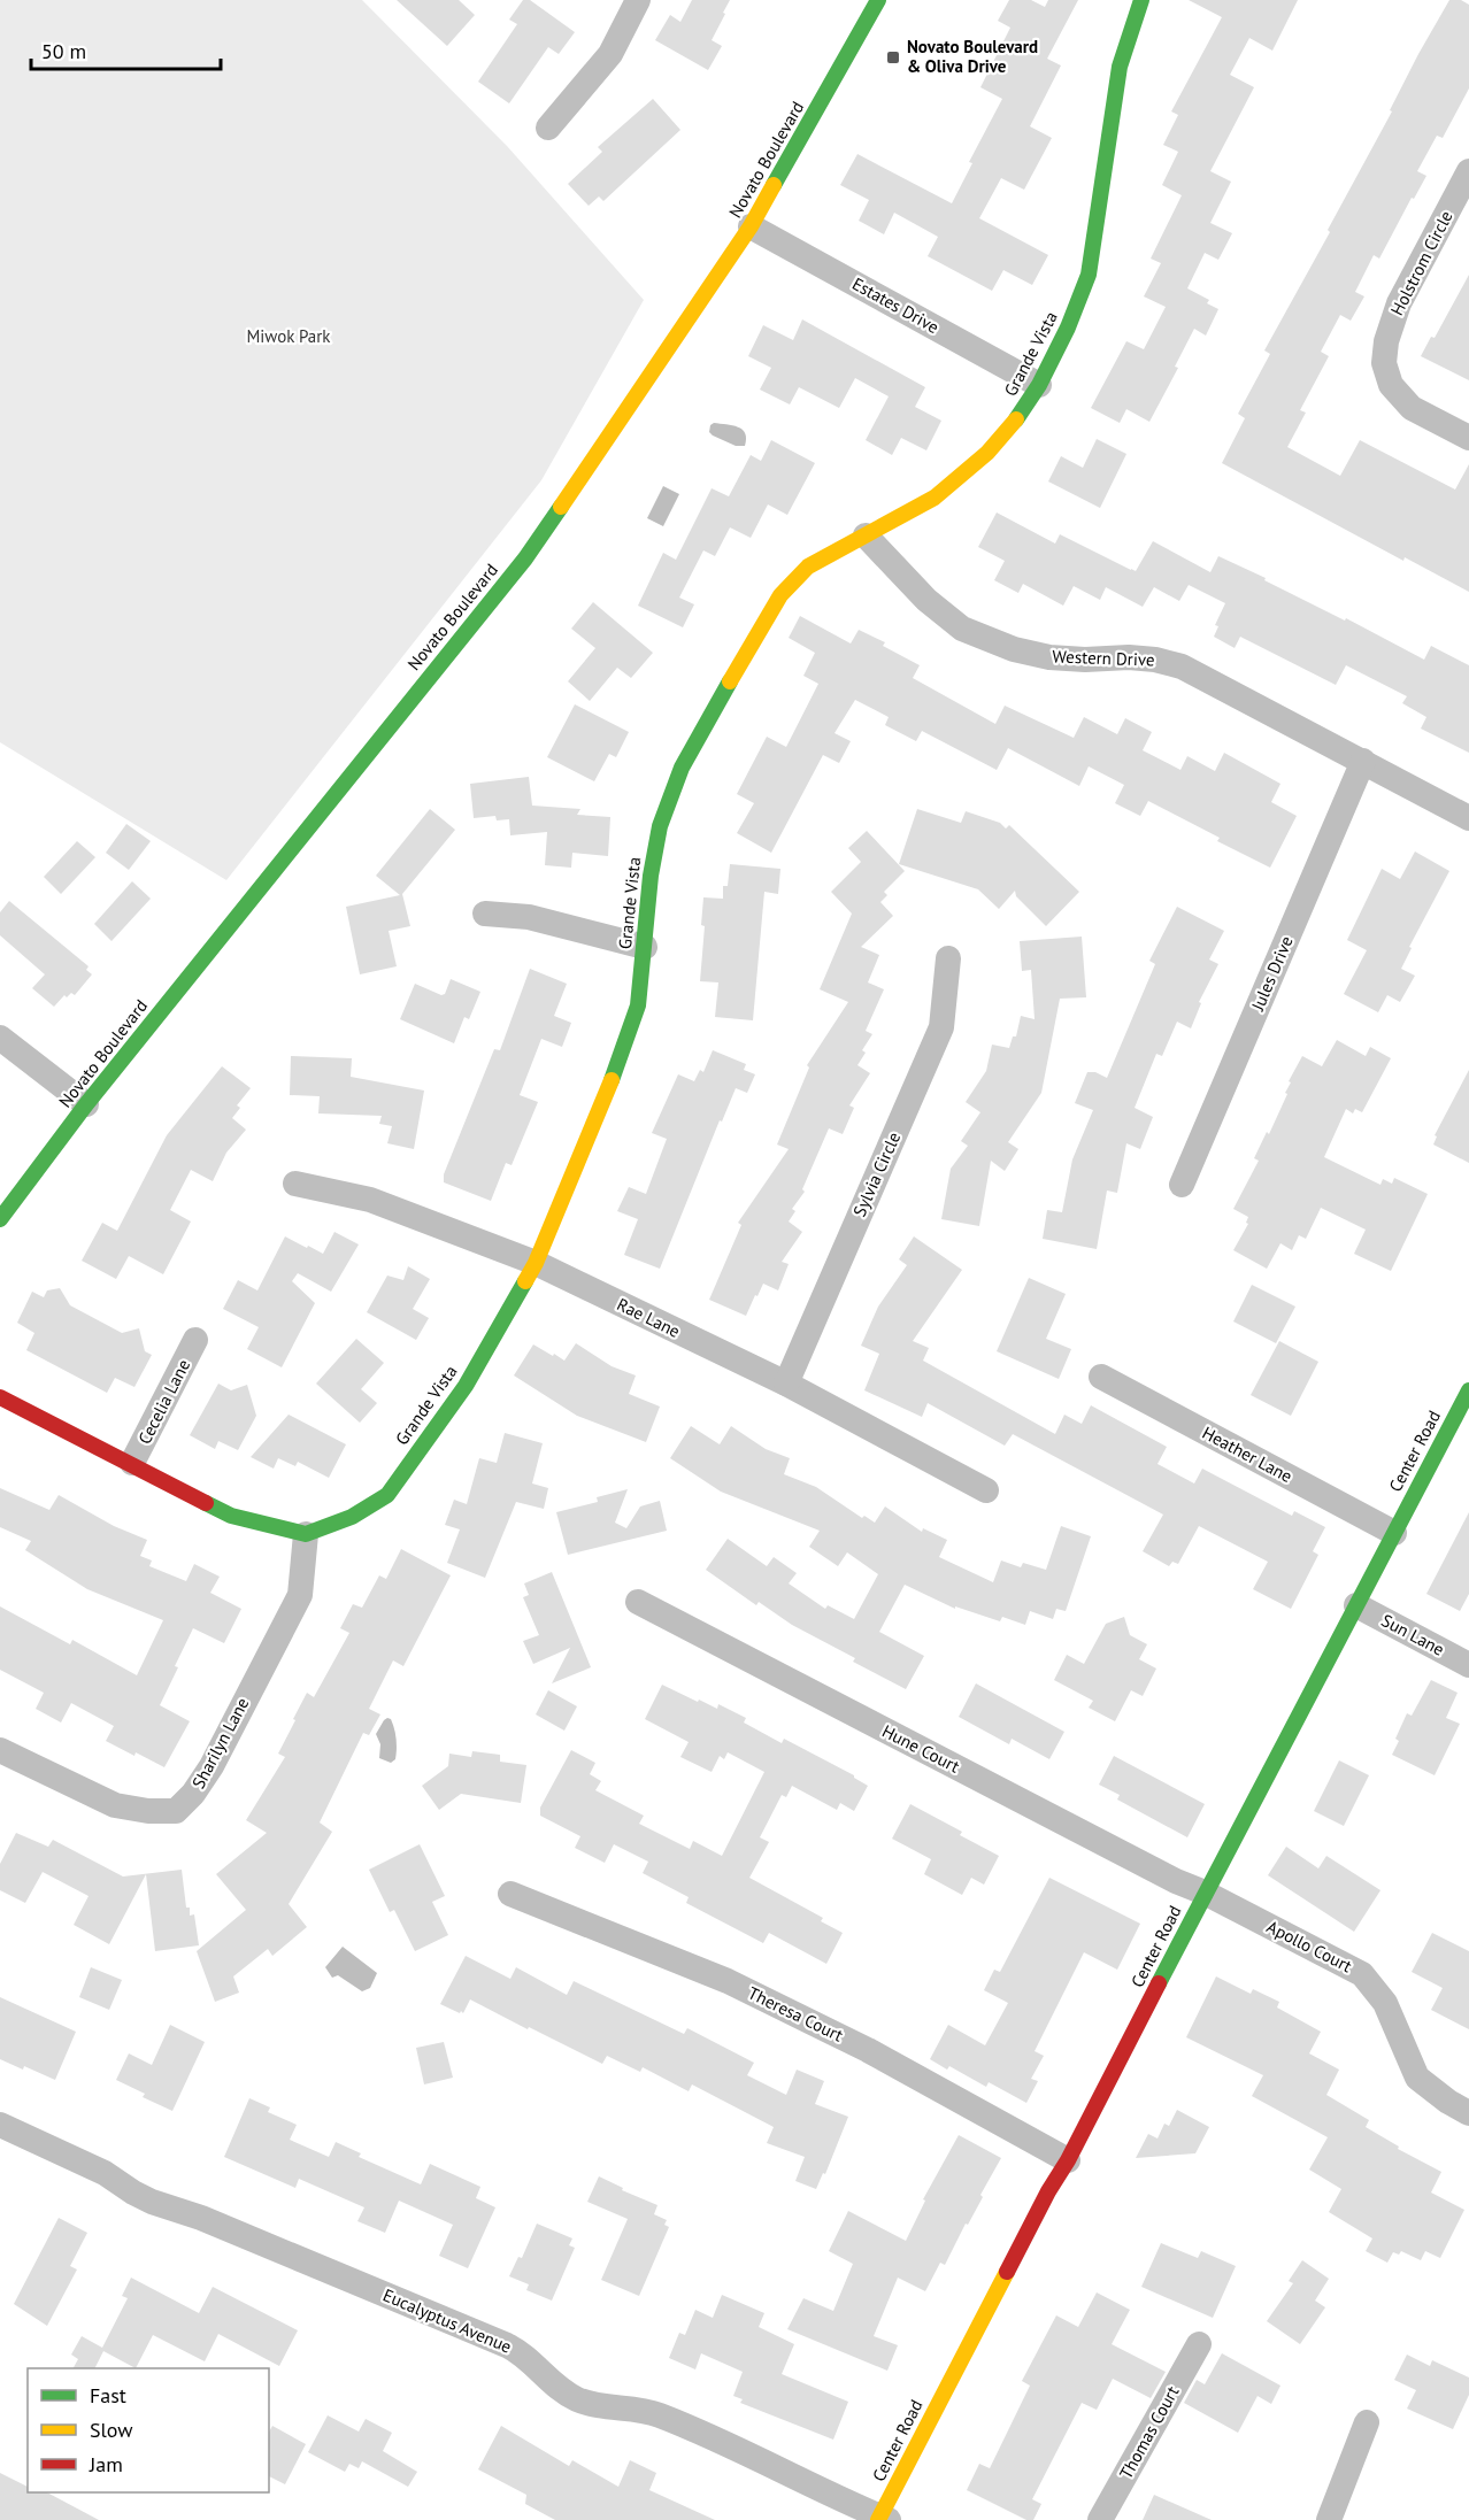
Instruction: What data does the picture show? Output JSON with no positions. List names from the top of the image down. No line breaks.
{"streets":{"street":["Novato Boulevard","Holstrom Circle","Estates Drive","Grande Vista","Western Drive","Jules Drive","Sylvia Circle","Rae Lane","Cecelia Lane","Center Road","Heather Lane","Sun Lane","Sharilyn Lane","Hune Court","Apollo Court","Theresa Court","Eucalyptus Avenue","Thomas Court"]},"crossings":[["Novato Boulevard","Estates Drive"],["Estates Drive","Grande Vista"],["Grande Vista","Western Drive"],["Grande Vista","Rae Lane"],["Grande Vista","Sharilyn Lane"],["Western Drive","Jules Drive"],["Sylvia Circle","Rae Lane"],["Center Road","Heather Lane"],["Center Road","Sun Lane"],["Center Road","Hune Court"],["Center Road","Apollo Court"],["Center Road","Theresa Court"],["Center Road","Eucalyptus Avenue"],["Hune Court","Apollo Court"]],"parks":["Miwok Park"],"places":{"transit":["Novato Boulevard & Oliva Drive"]},"legend":["Fast","Slow","Jam"],"scale_bar":"50 m"}
